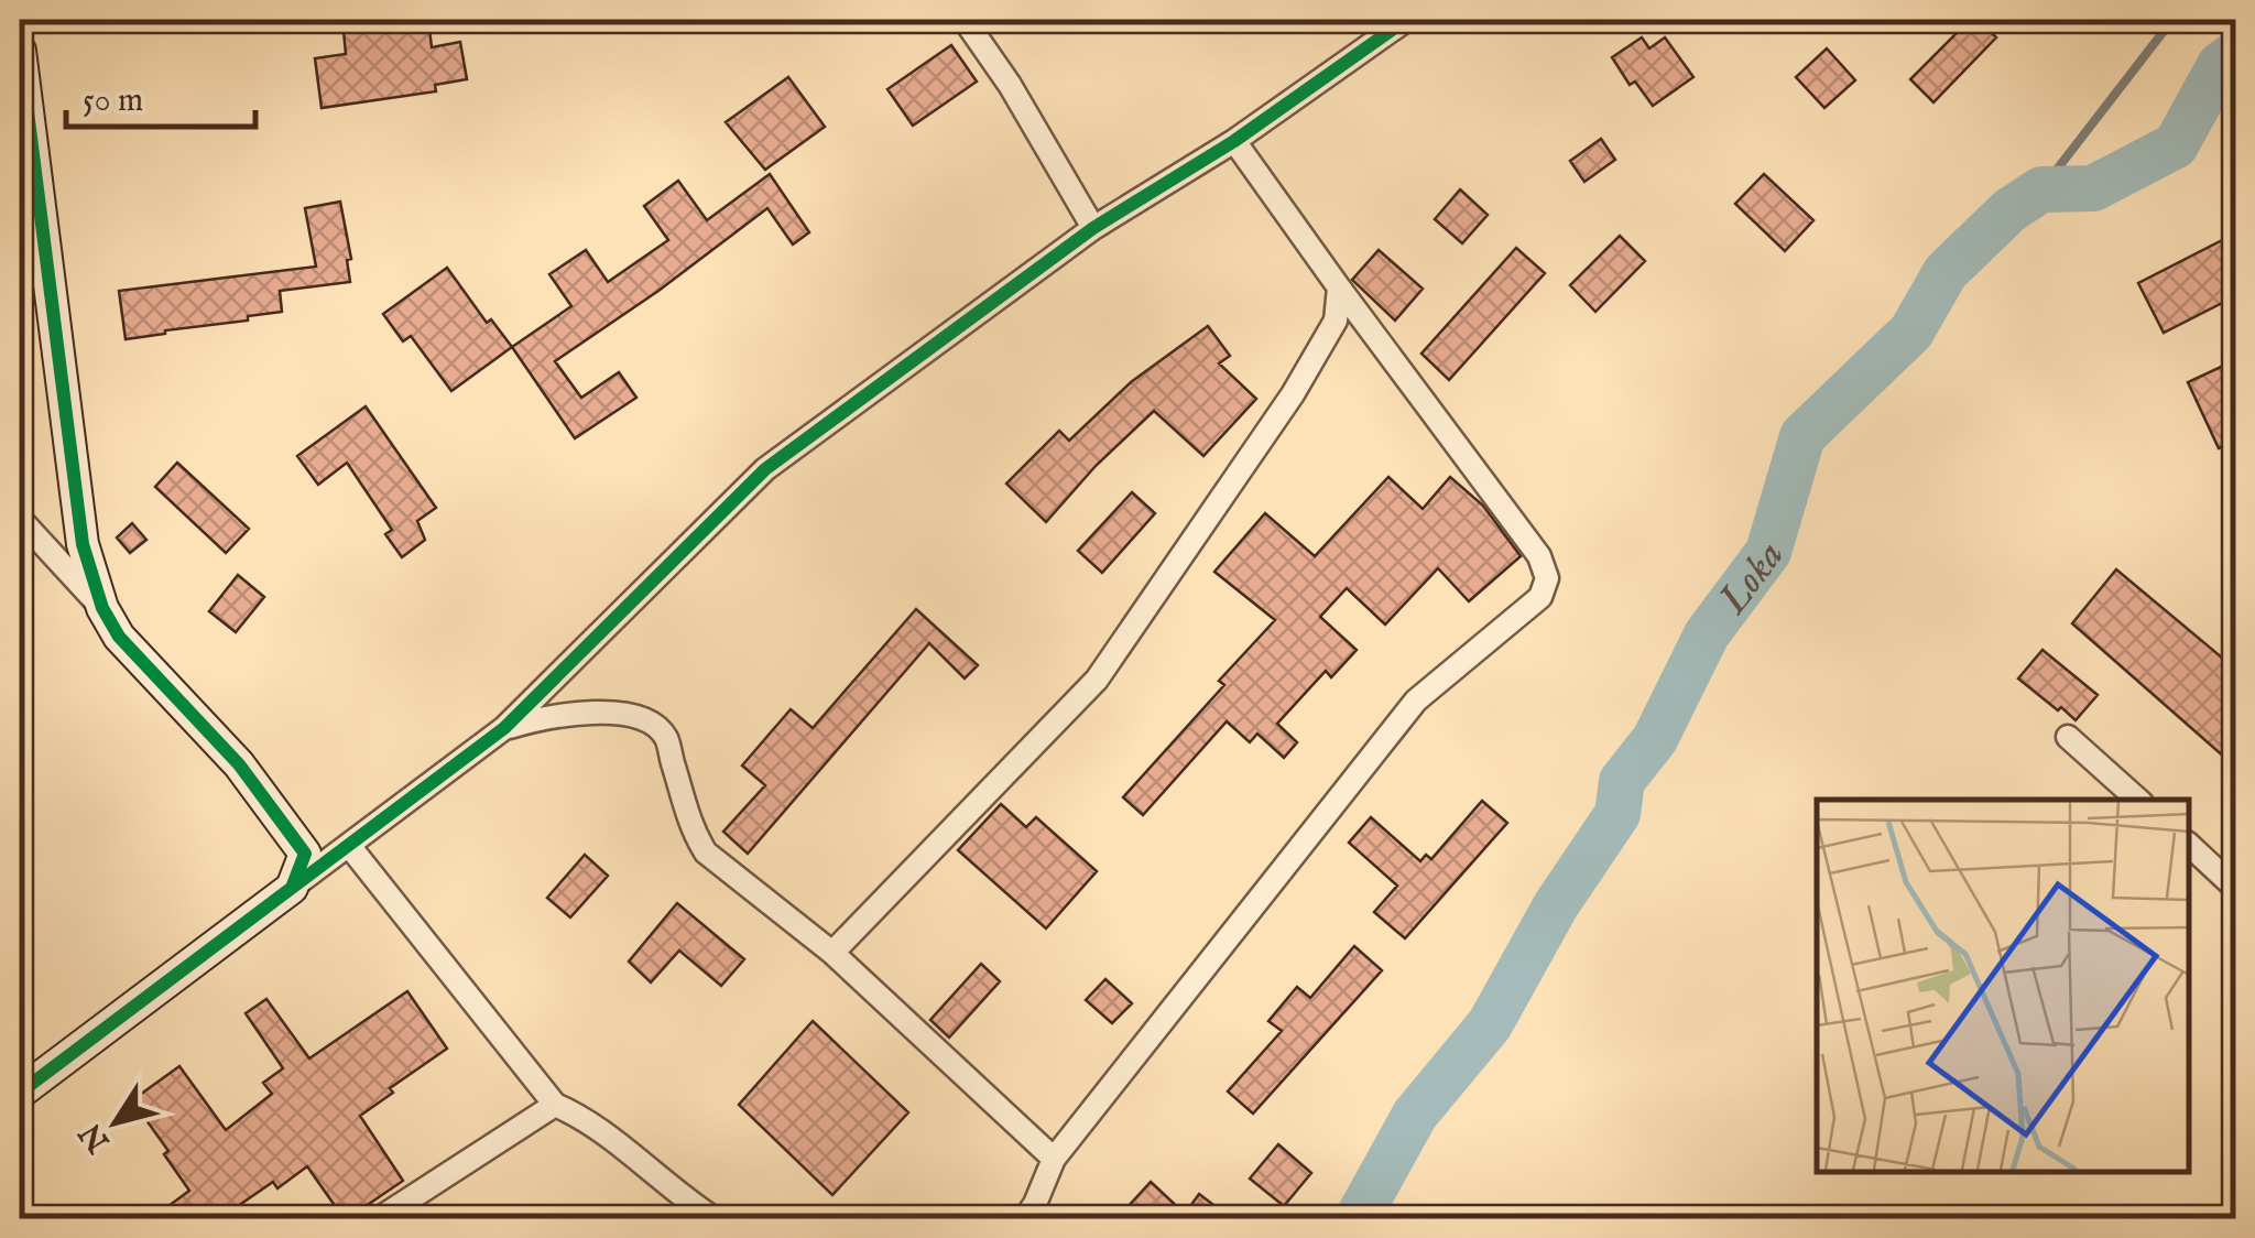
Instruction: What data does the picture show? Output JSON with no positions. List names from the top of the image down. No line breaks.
{"water":["Loka"],"scale_bar":"50 m","north":"bottom left"}
